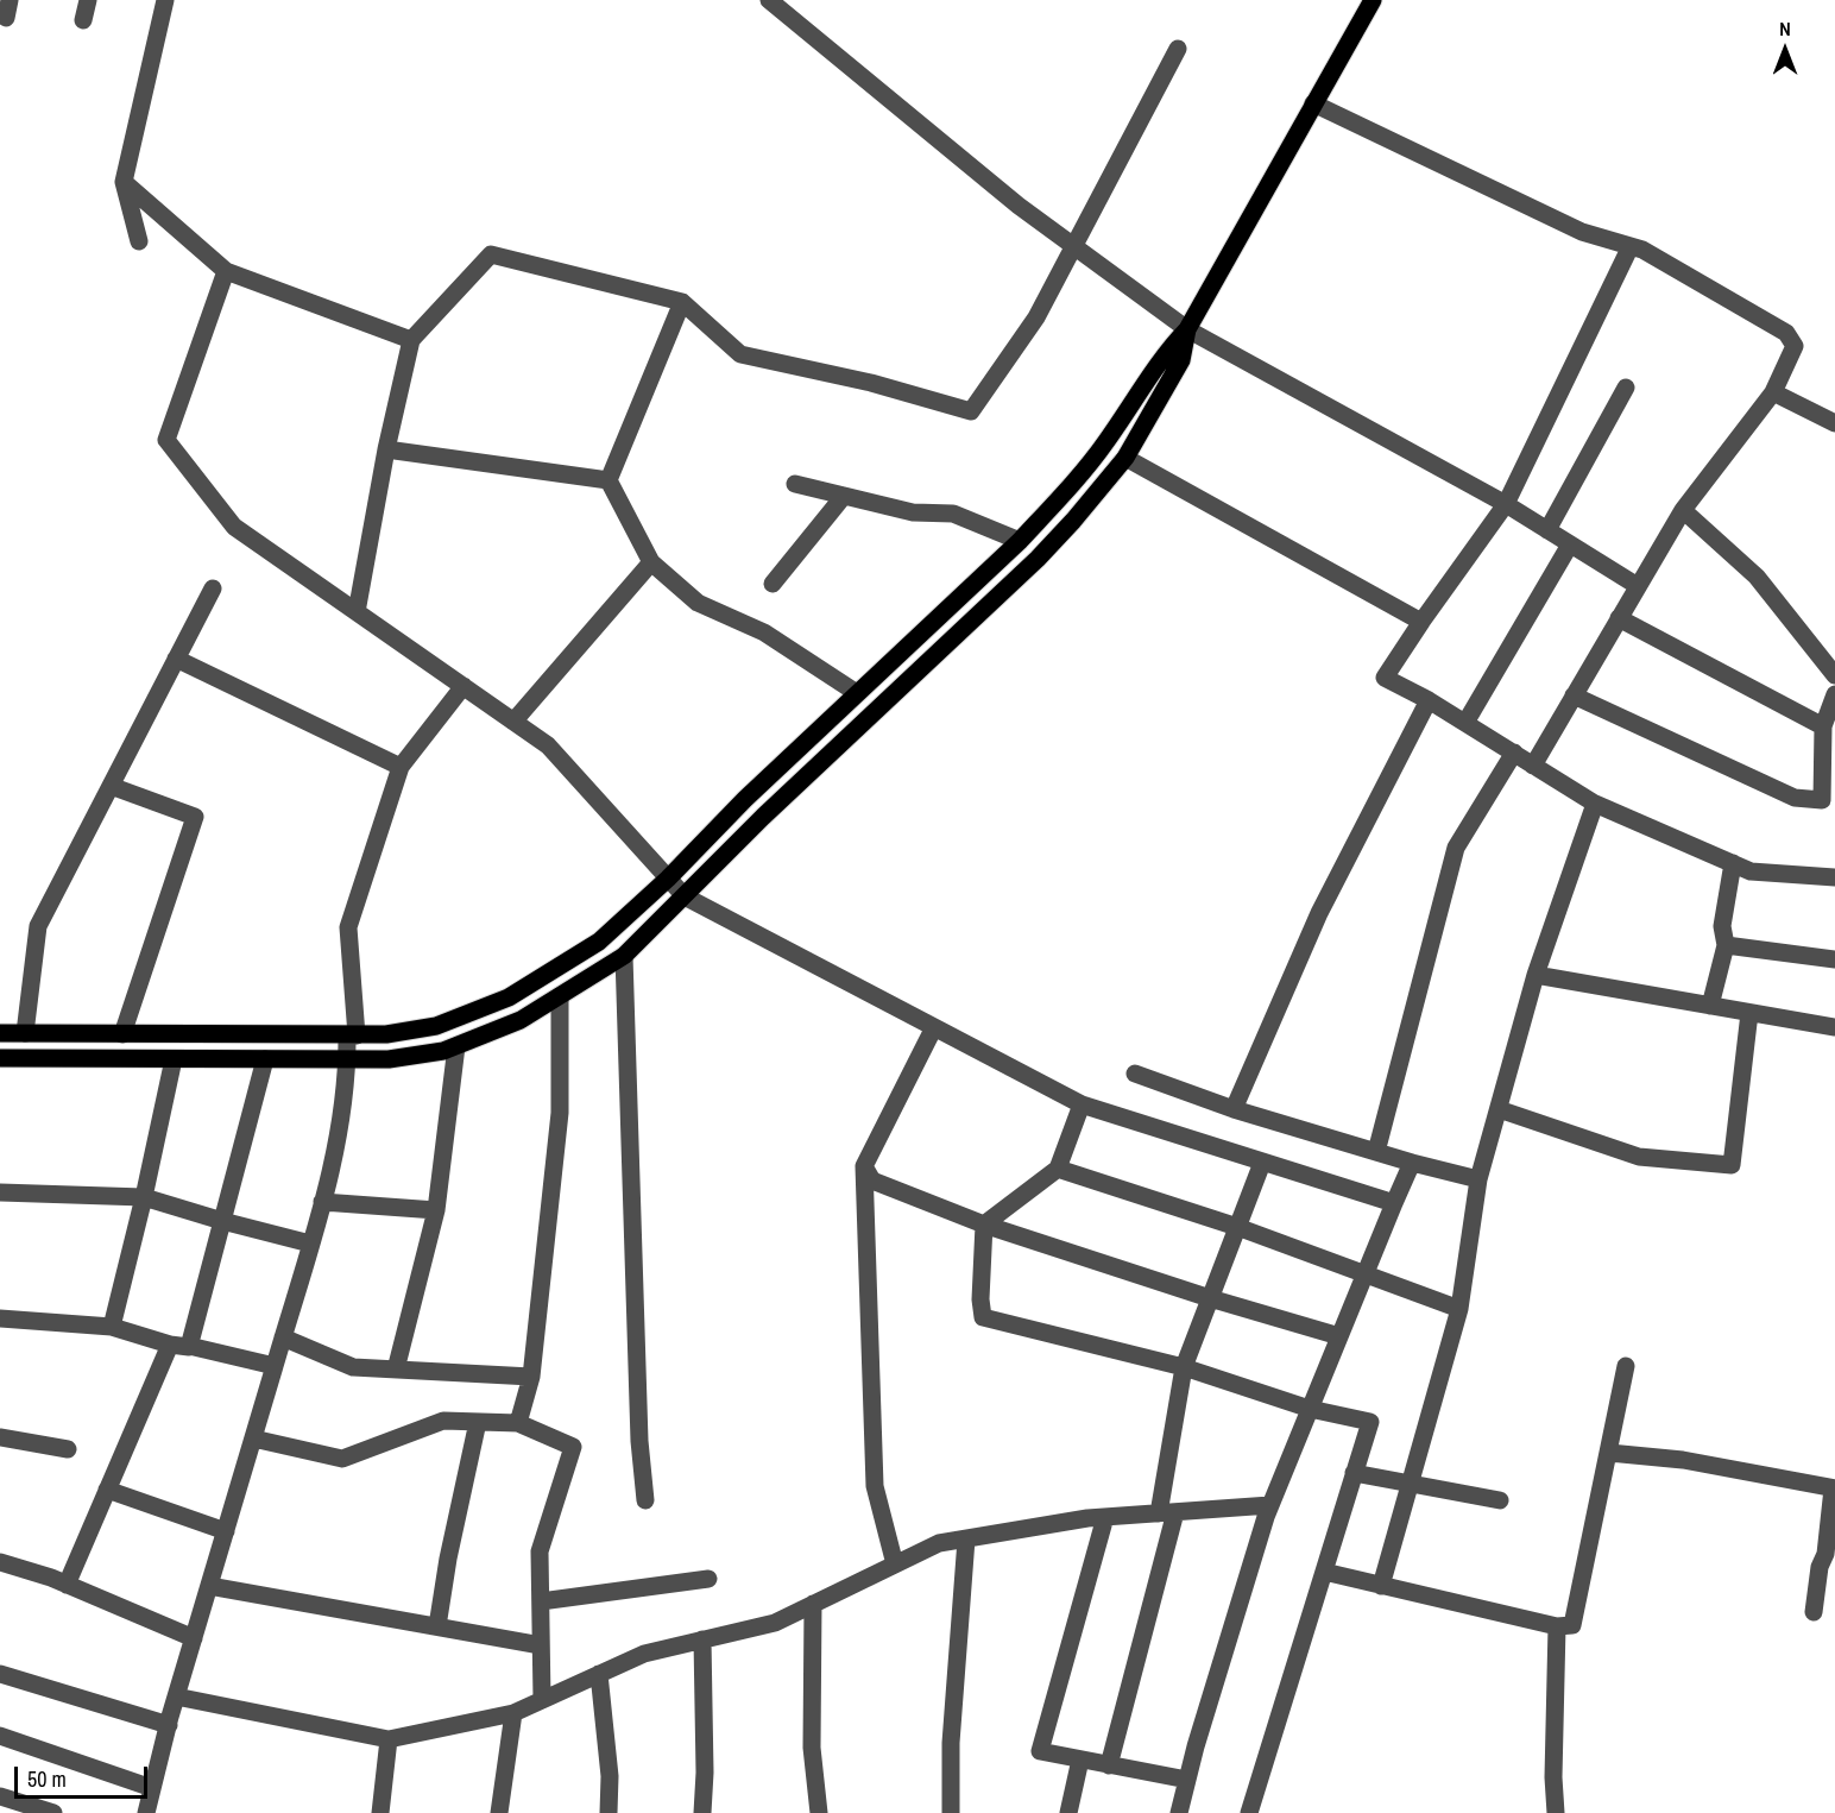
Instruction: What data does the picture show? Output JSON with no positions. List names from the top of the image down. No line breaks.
{"scale_bar":"50 m","north":"top"}
